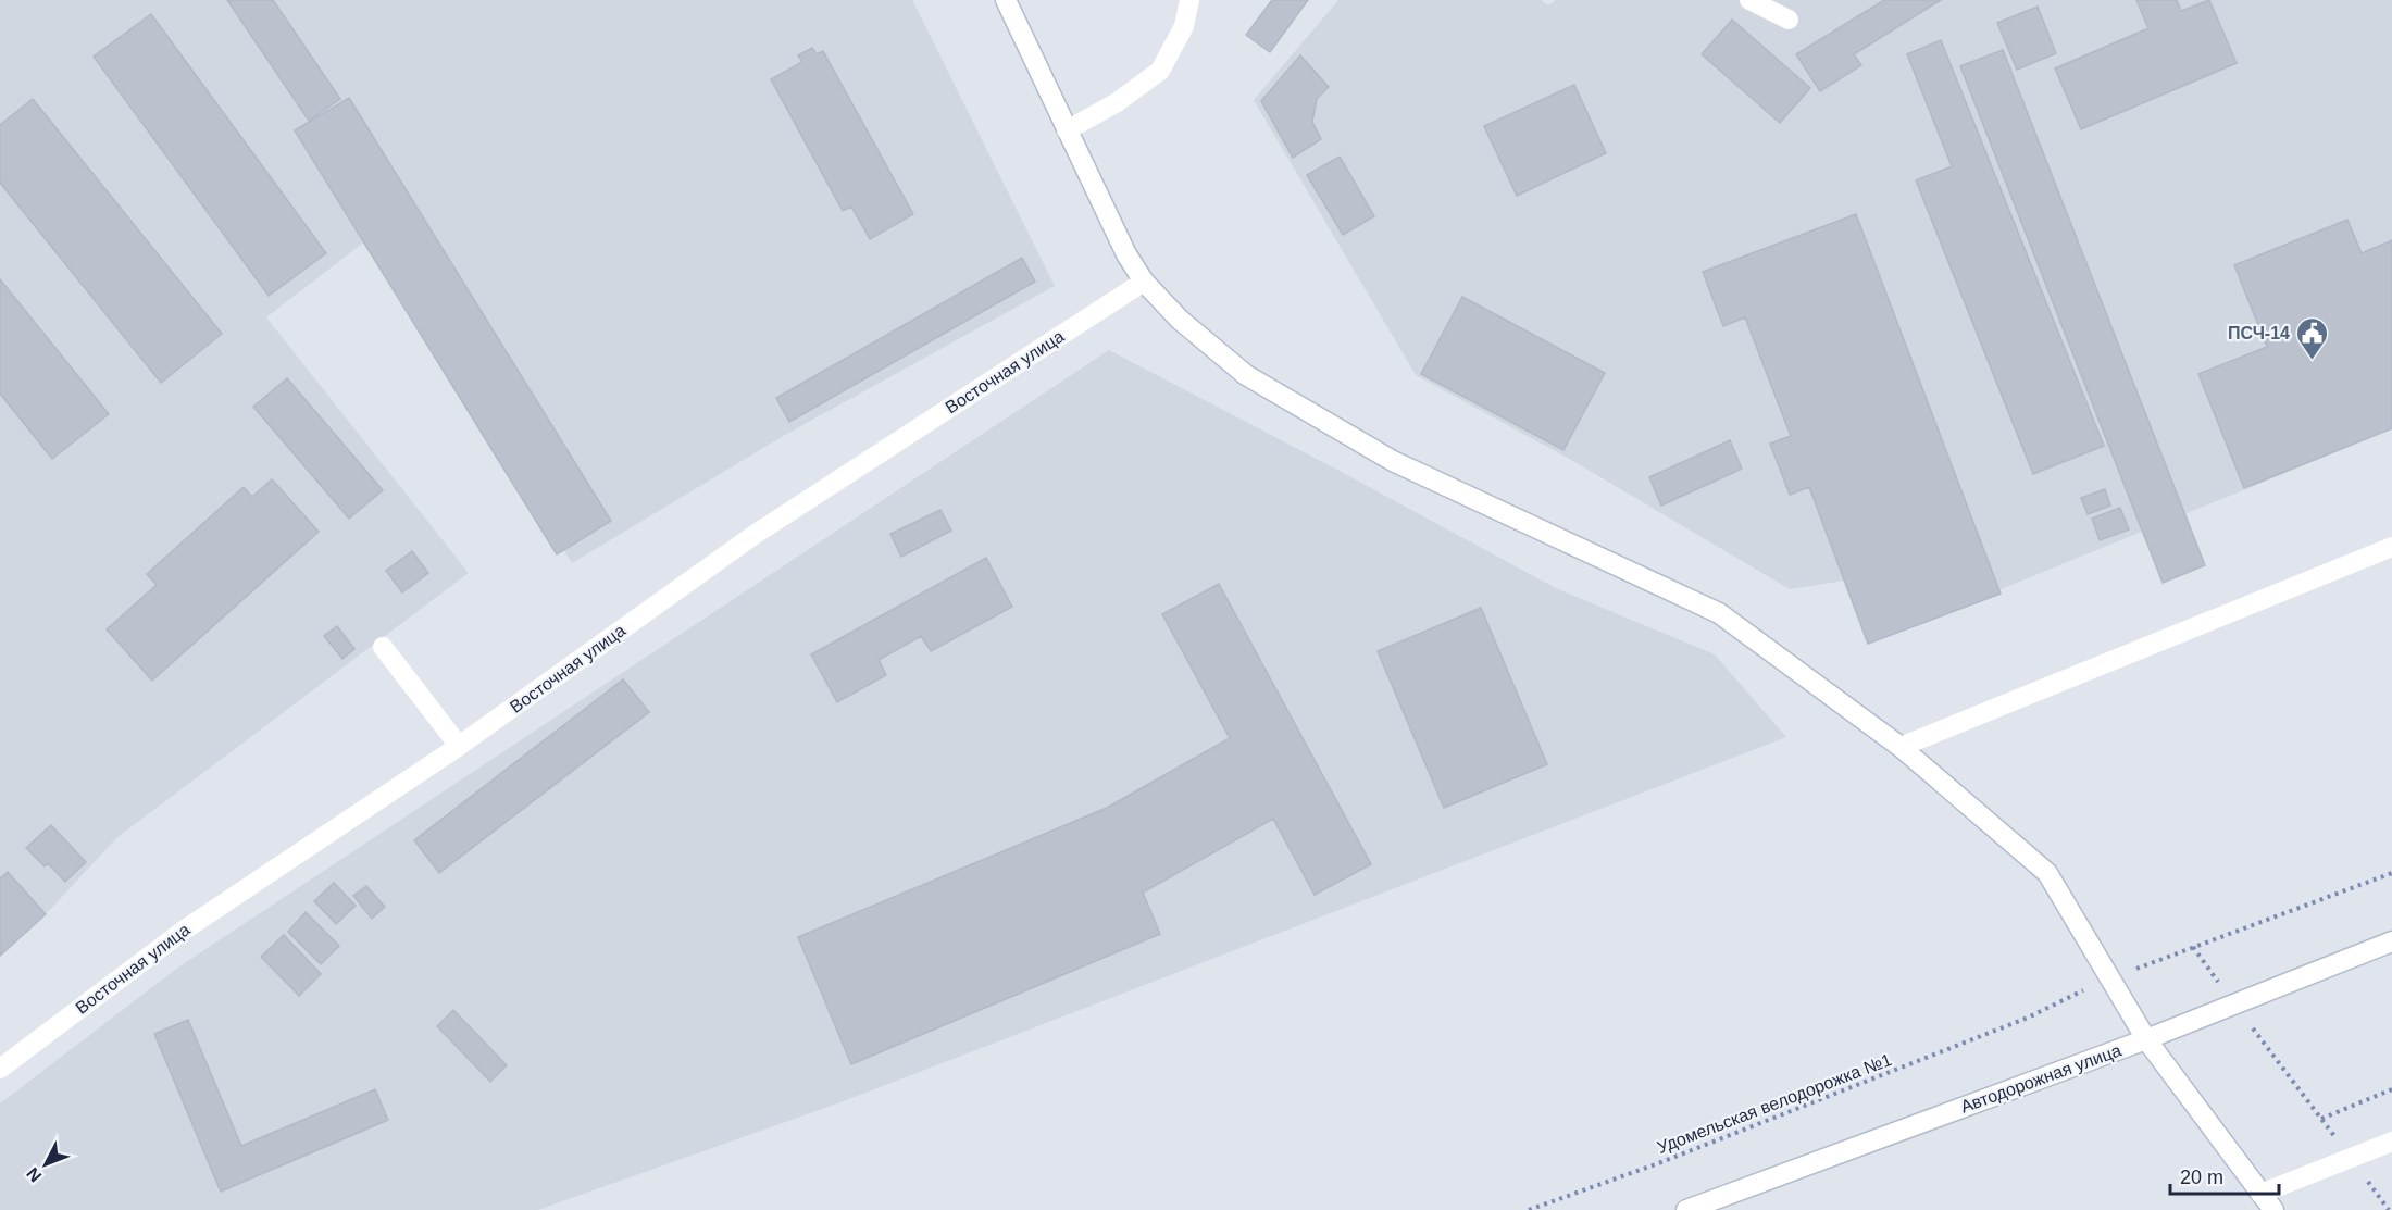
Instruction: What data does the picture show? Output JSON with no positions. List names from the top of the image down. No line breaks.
{"streets":{"street":["Восточная улица","Автодорожная улица"],"path":["Удомельская велодорожка №1"]},"places":{"public building":["ПСЧ-14"]},"scale_bar":"20 m","north":"bottom left"}
